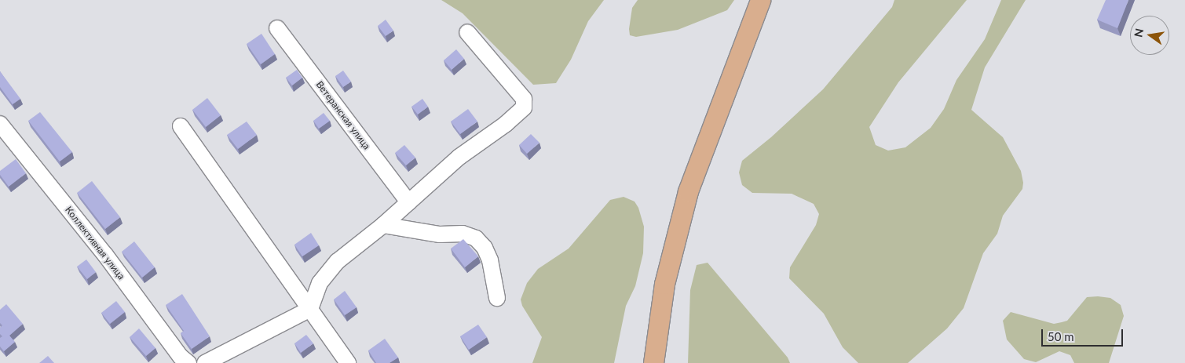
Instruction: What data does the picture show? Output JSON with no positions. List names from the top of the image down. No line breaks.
{"streets":{"street":["Ветеранская улица","Коллективная улица"]},"scale_bar":"50 m","north":"left"}
